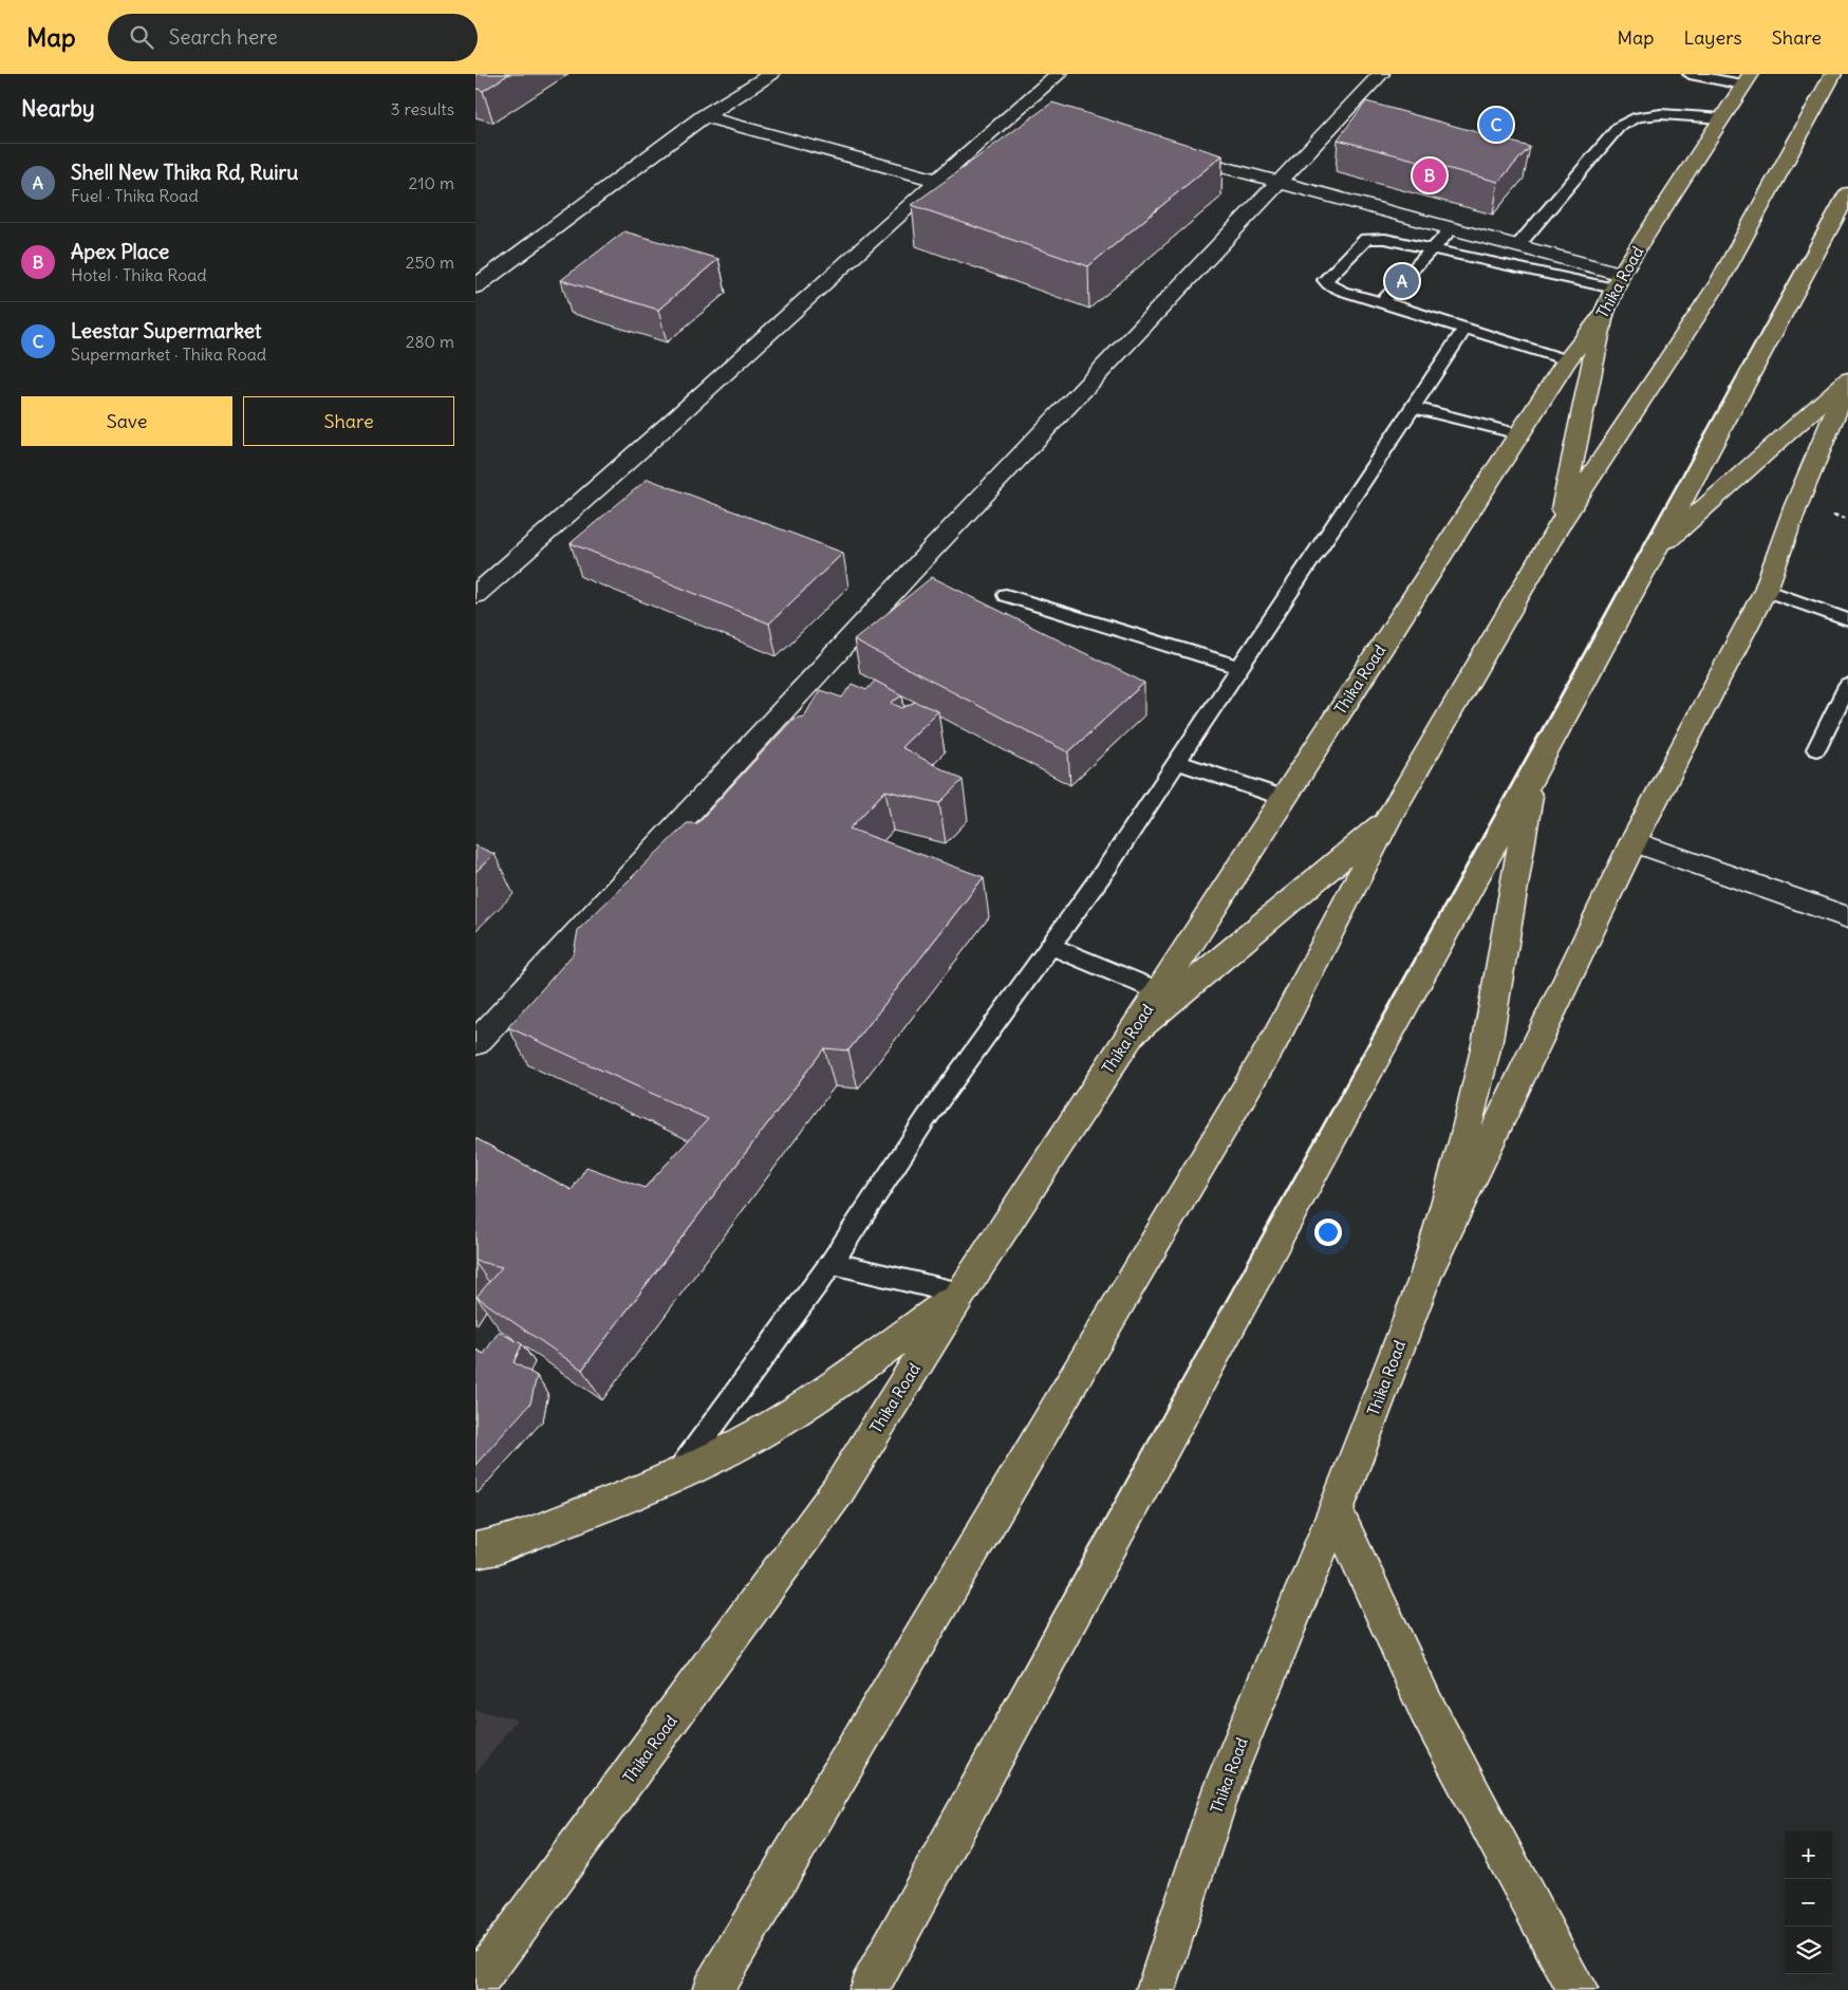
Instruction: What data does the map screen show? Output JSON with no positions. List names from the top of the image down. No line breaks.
{"streets":{"main road":["Thika Road"]},"page":{"header":"Map","search":"Search here","nav":["Map","Layers","Share"],"heading":["Nearby","3 results"],"pins":["C","B","A"],"list":[{"mark":"A","name":"Shell New Thika Rd, Ruiru","note":"Fuel · Thika Road","value":"210 m"},{"mark":"B","name":"Apex Place","note":"Hotel · Thika Road","value":"250 m"},{"mark":"C","name":"Leestar Supermarket","note":"Supermarket · Thika Road","value":"280 m"}],"buttons":["Save","Share"],"map_buttons":["+","−"]}}
